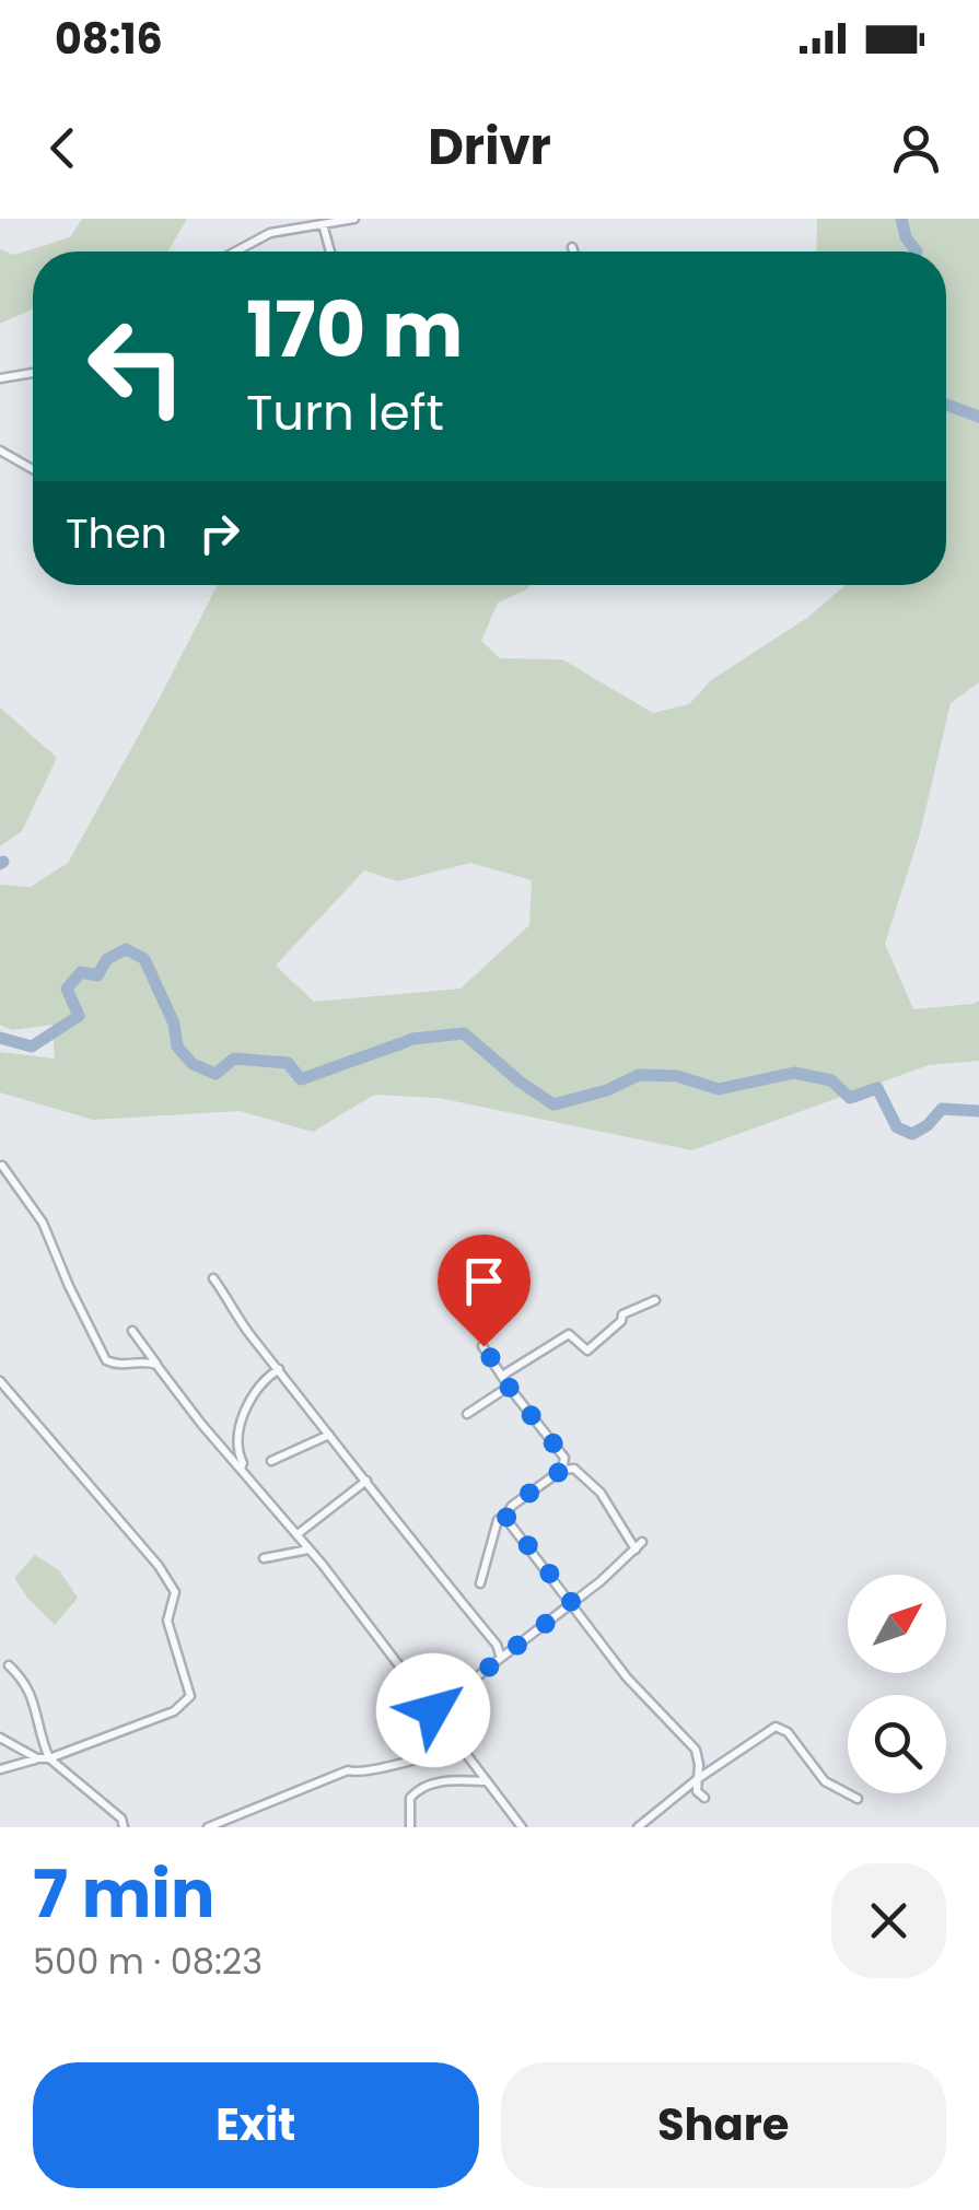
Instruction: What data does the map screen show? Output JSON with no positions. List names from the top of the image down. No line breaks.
{"north":"top right","page":{"status":"08:16","header":"Drivr","turn":["170 m","Turn left"],"then":"Then","heading":["7 min","500 m · 08:23"],"buttons":["Exit","Share"]}}
